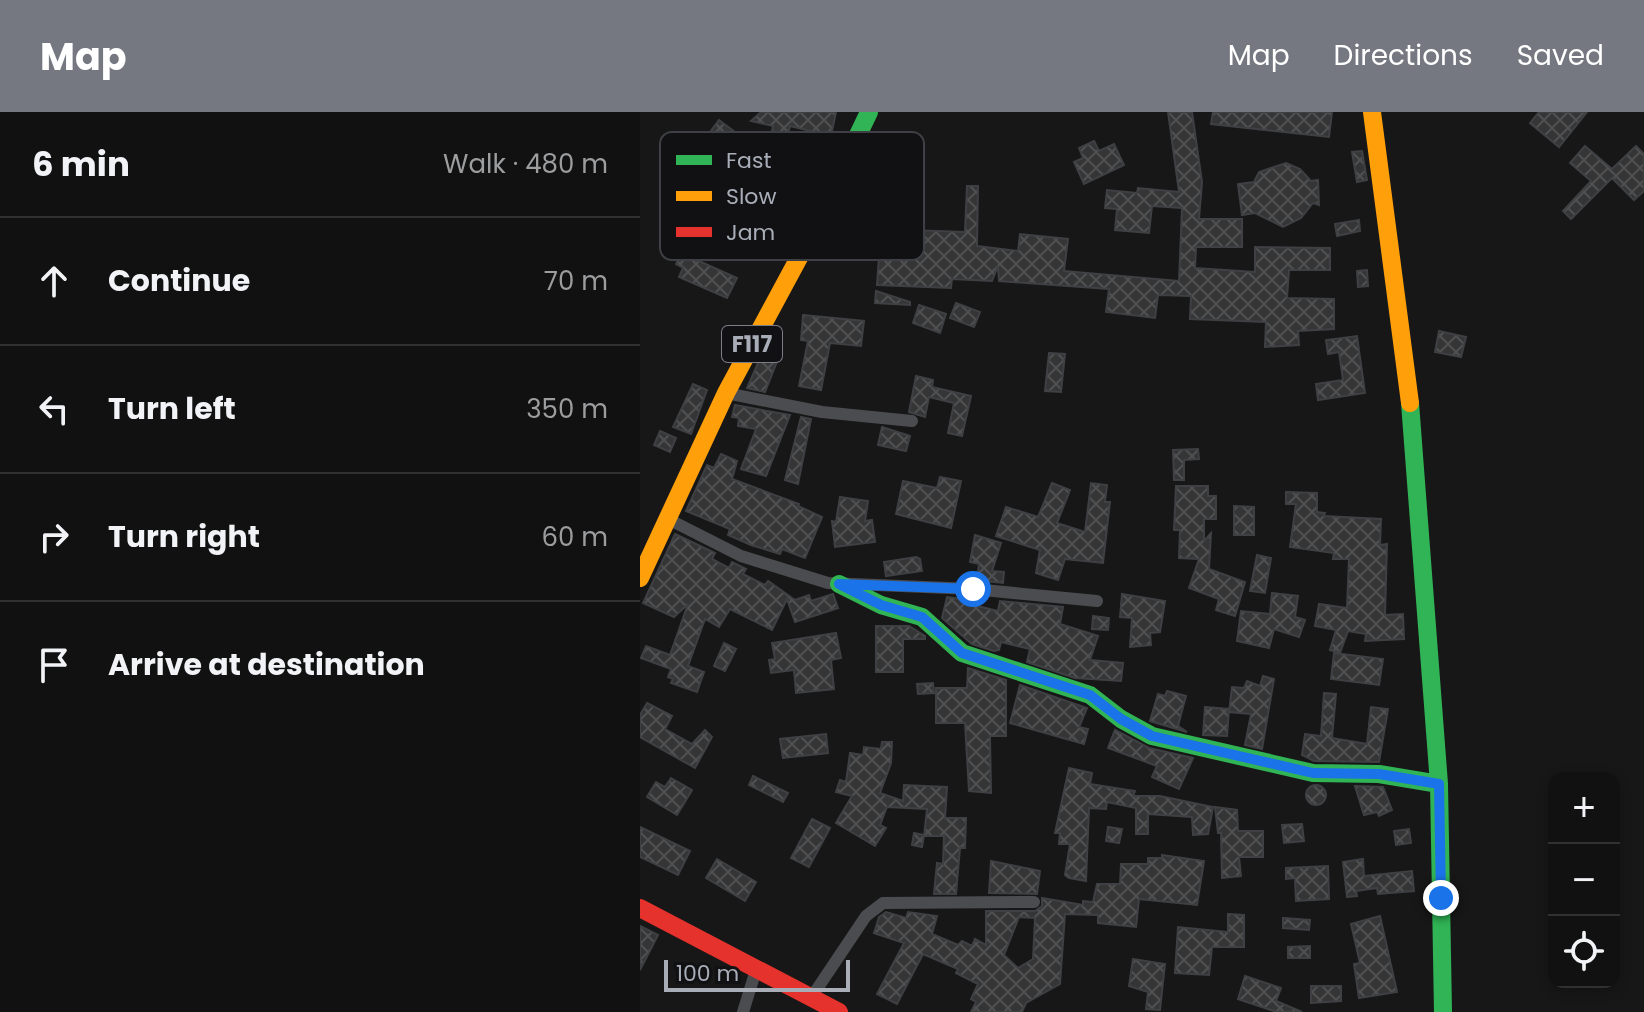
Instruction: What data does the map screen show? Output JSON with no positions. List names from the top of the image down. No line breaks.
{"streets":{"street":["F117"]},"legend":["Fast","Slow","Jam"],"scale_bar":"100 m","page":{"header":"Map","nav":["Map","Directions","Saved"],"heading":["6 min","Walk · 480 m"],"list":[["Continue","70 m"],["Turn left","350 m"],["Turn right","60 m"],"Arrive at destination"],"map_buttons":["+","−"],"scale":"100 m"}}
